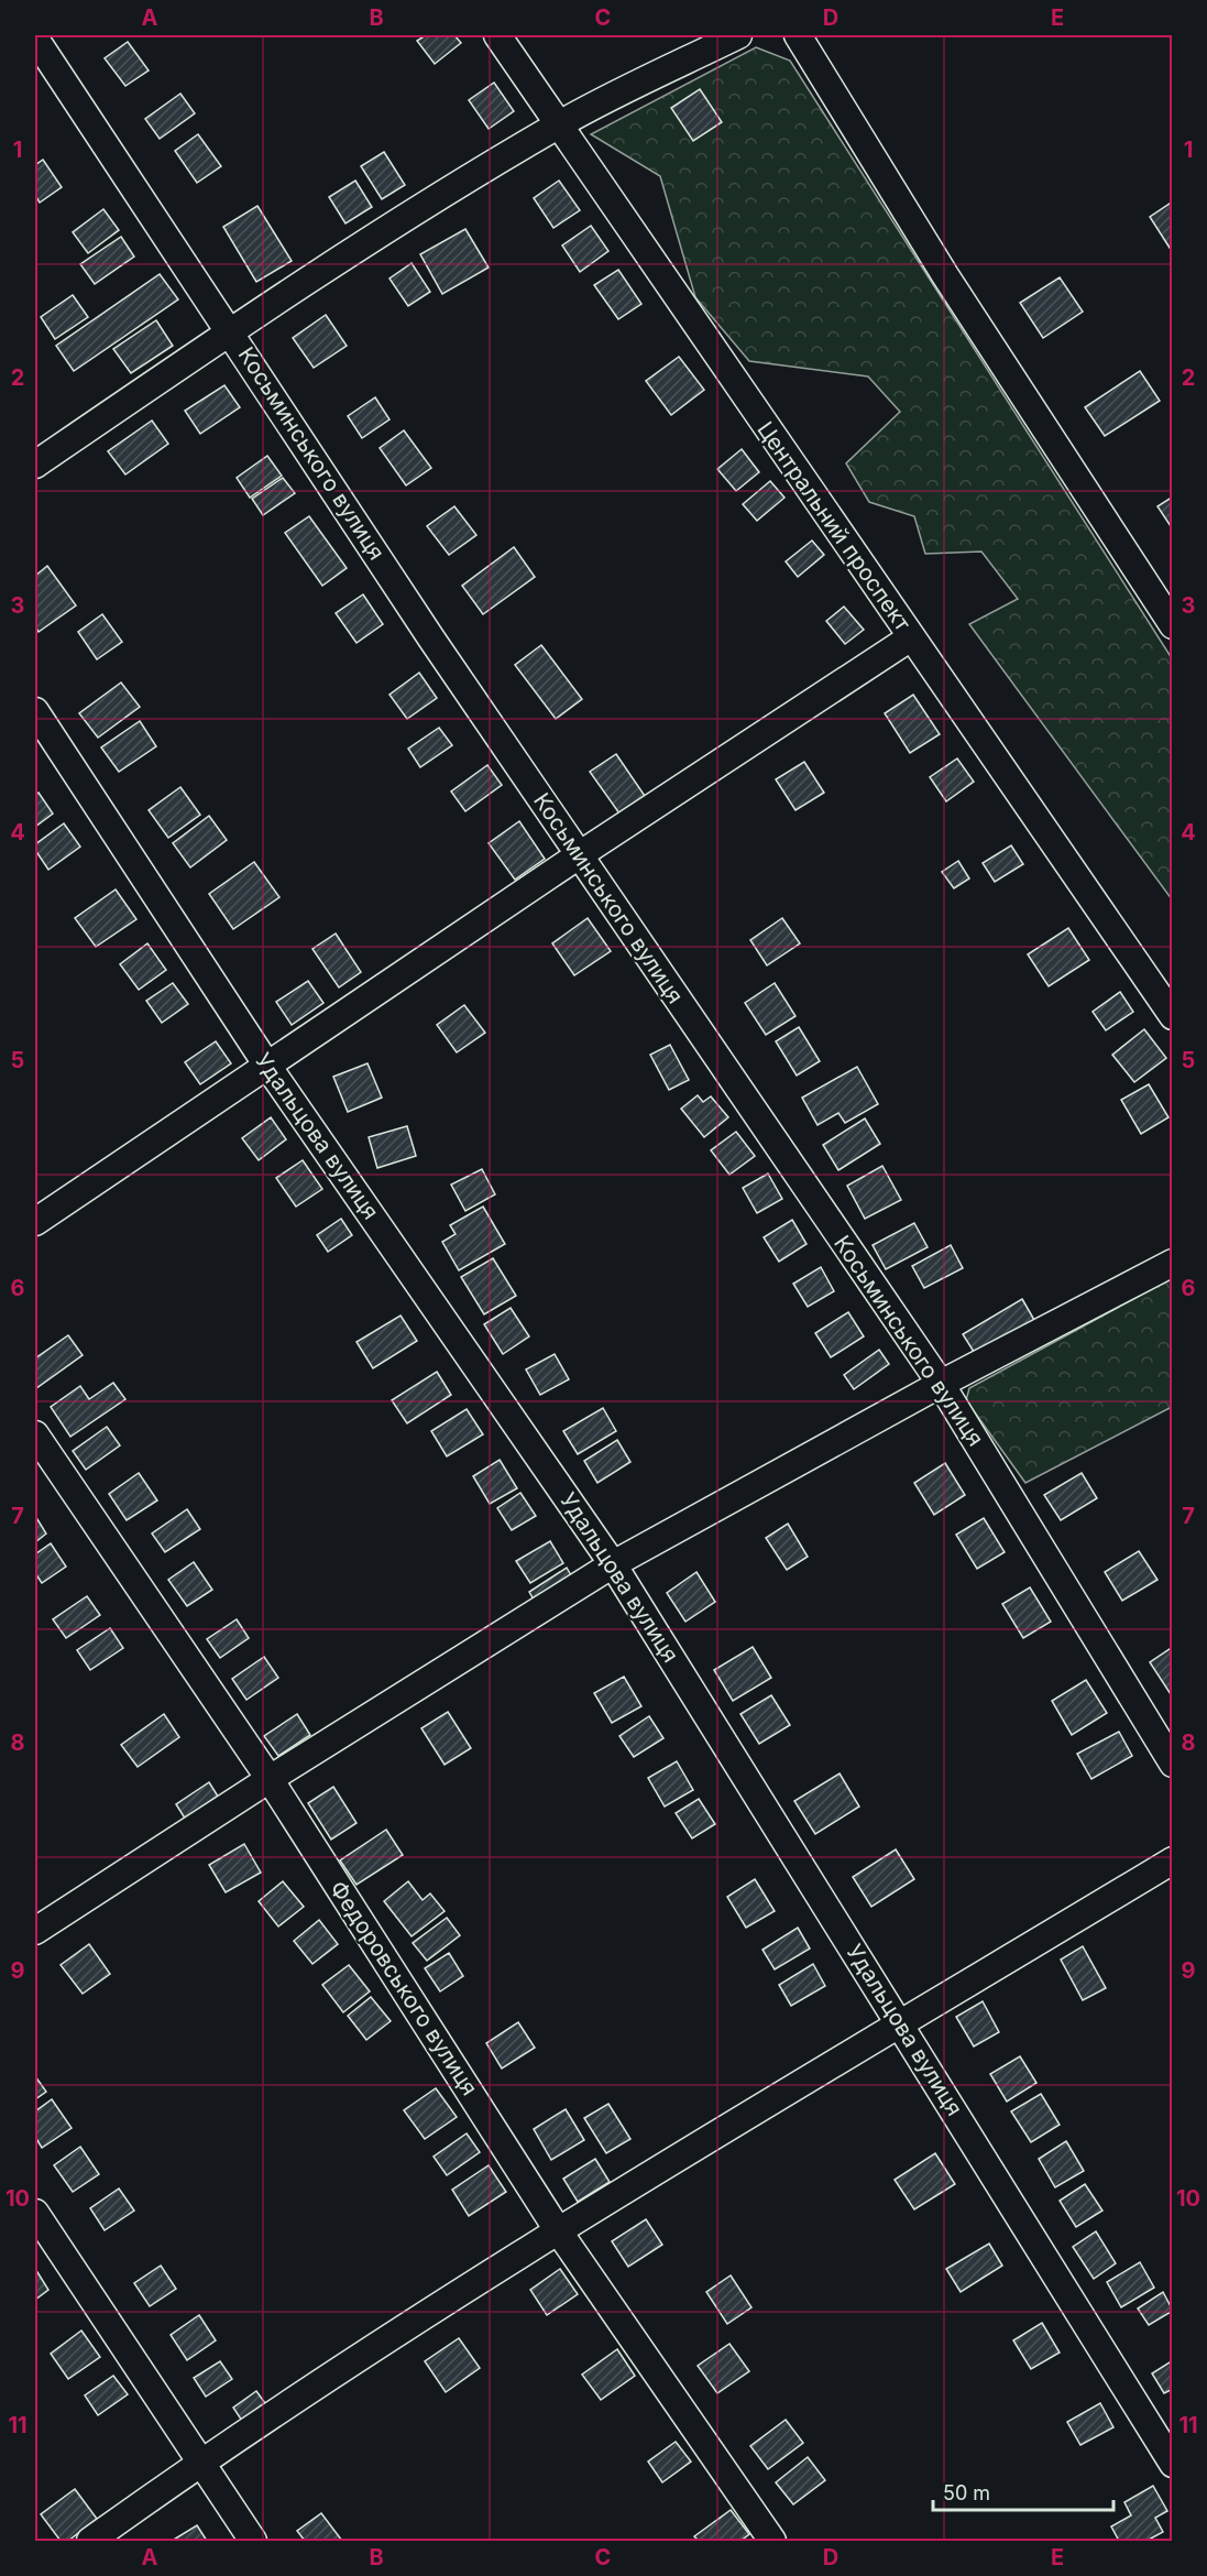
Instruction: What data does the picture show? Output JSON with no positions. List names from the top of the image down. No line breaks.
{"streets":{"street":["Косьминського вулиця","Центральний проспект","Удальцова вулиця","Федоровського вулиця"]},"scale_bar":"50 m","grid":{"columns":["A","B","C","D","E"],"rows":["1","2","3","4","5","6","7","8","9","10","11"]}}
